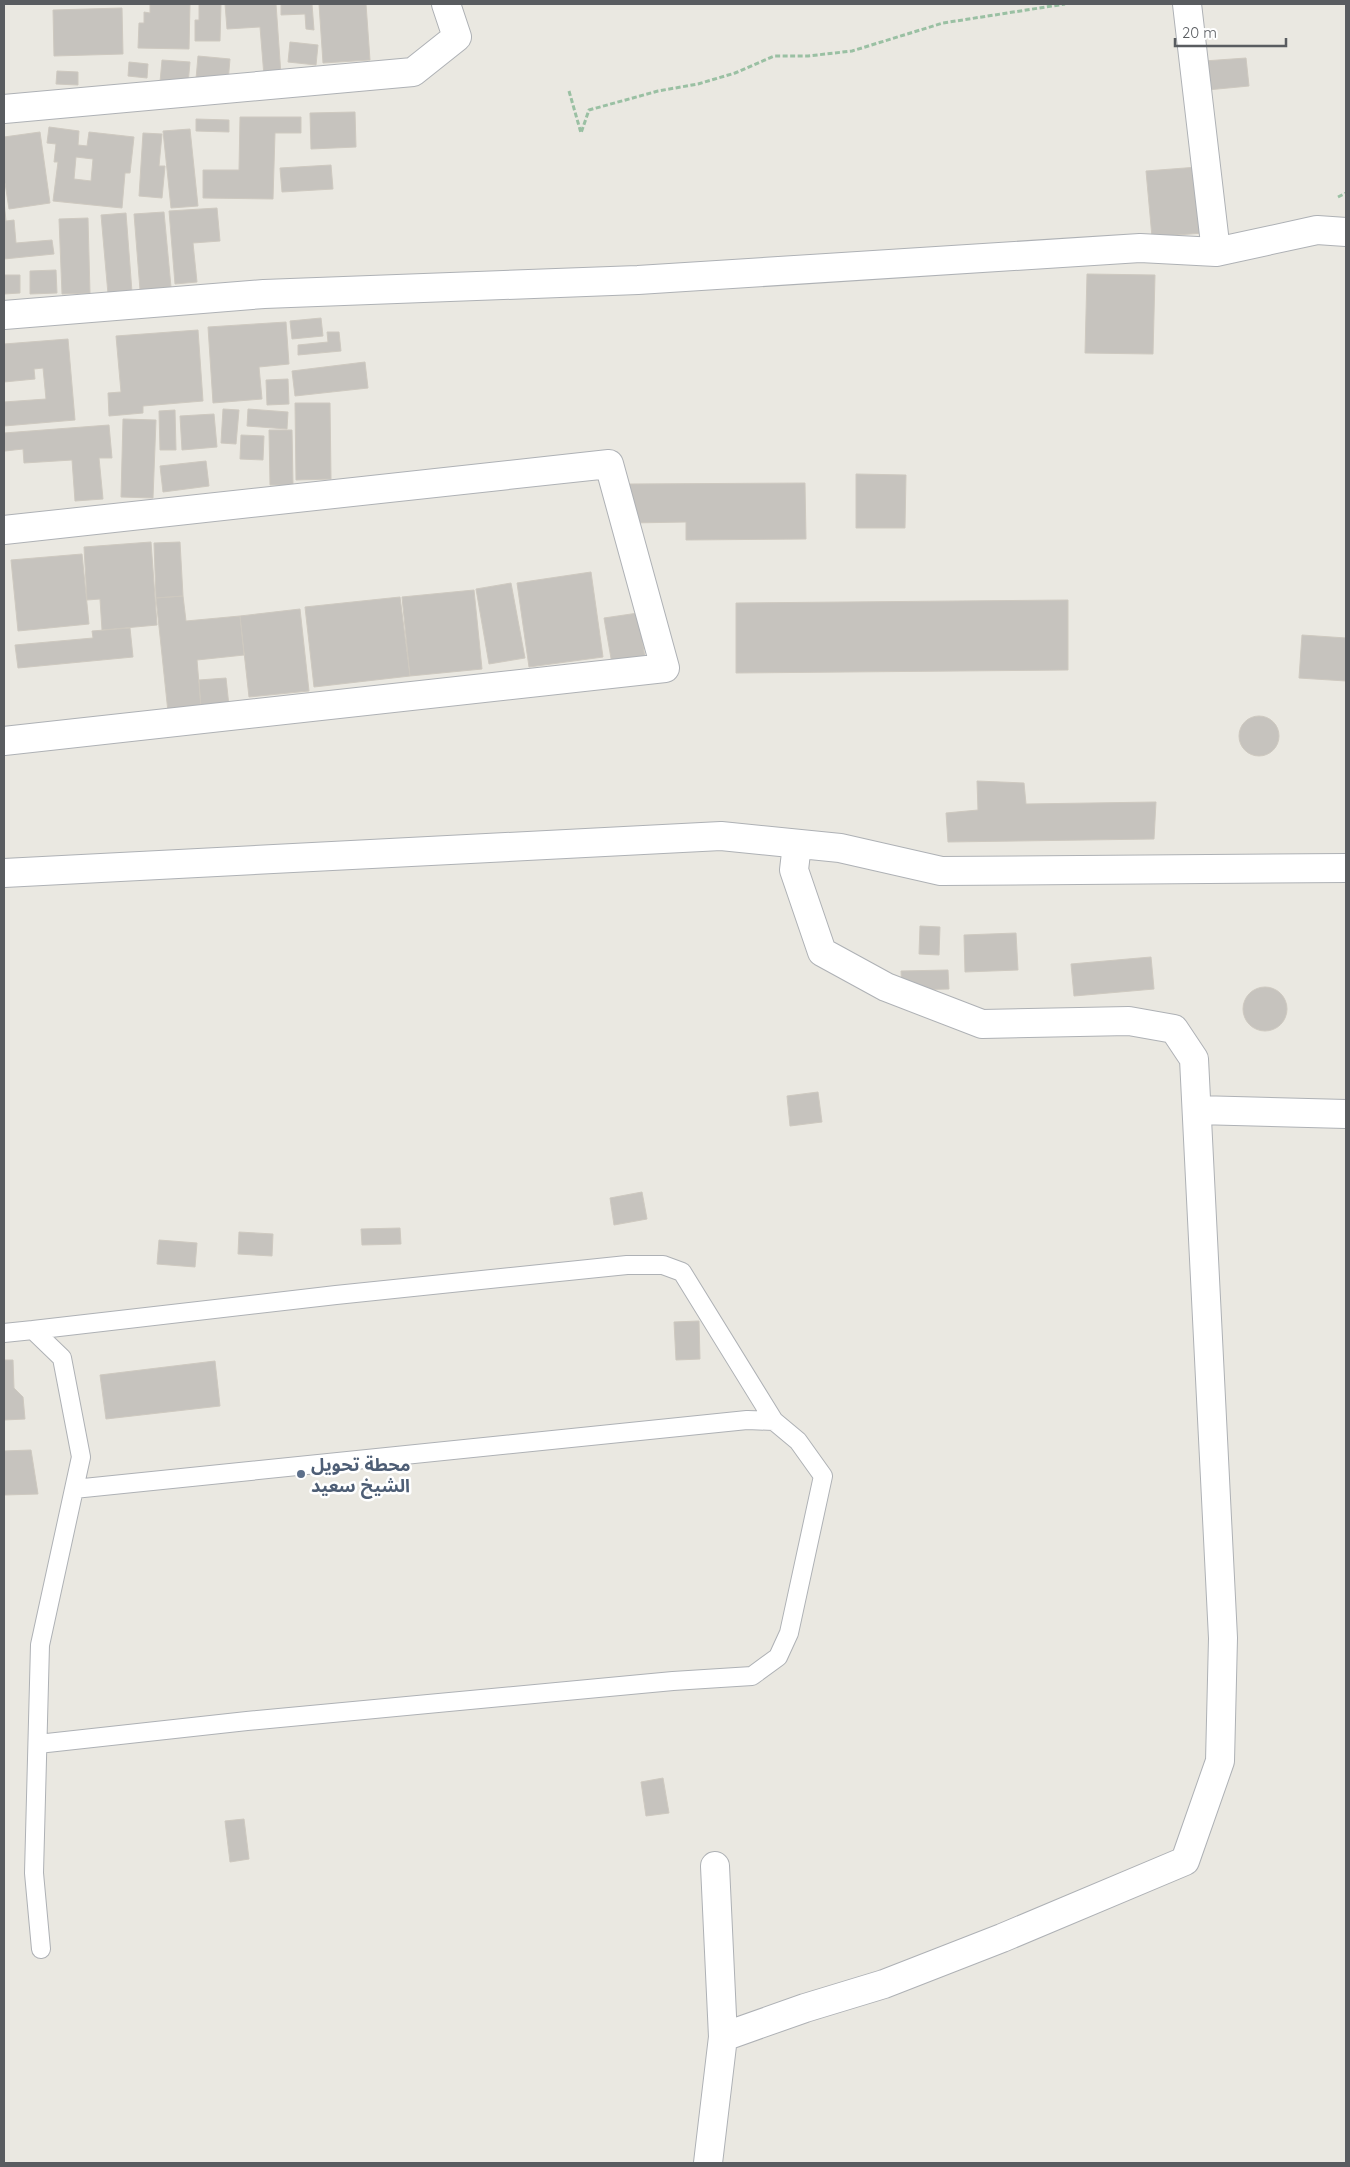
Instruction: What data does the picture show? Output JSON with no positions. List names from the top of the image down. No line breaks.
{"places":["محطة تحويل الشيخ سعيد"],"scale_bar":"20 m"}
